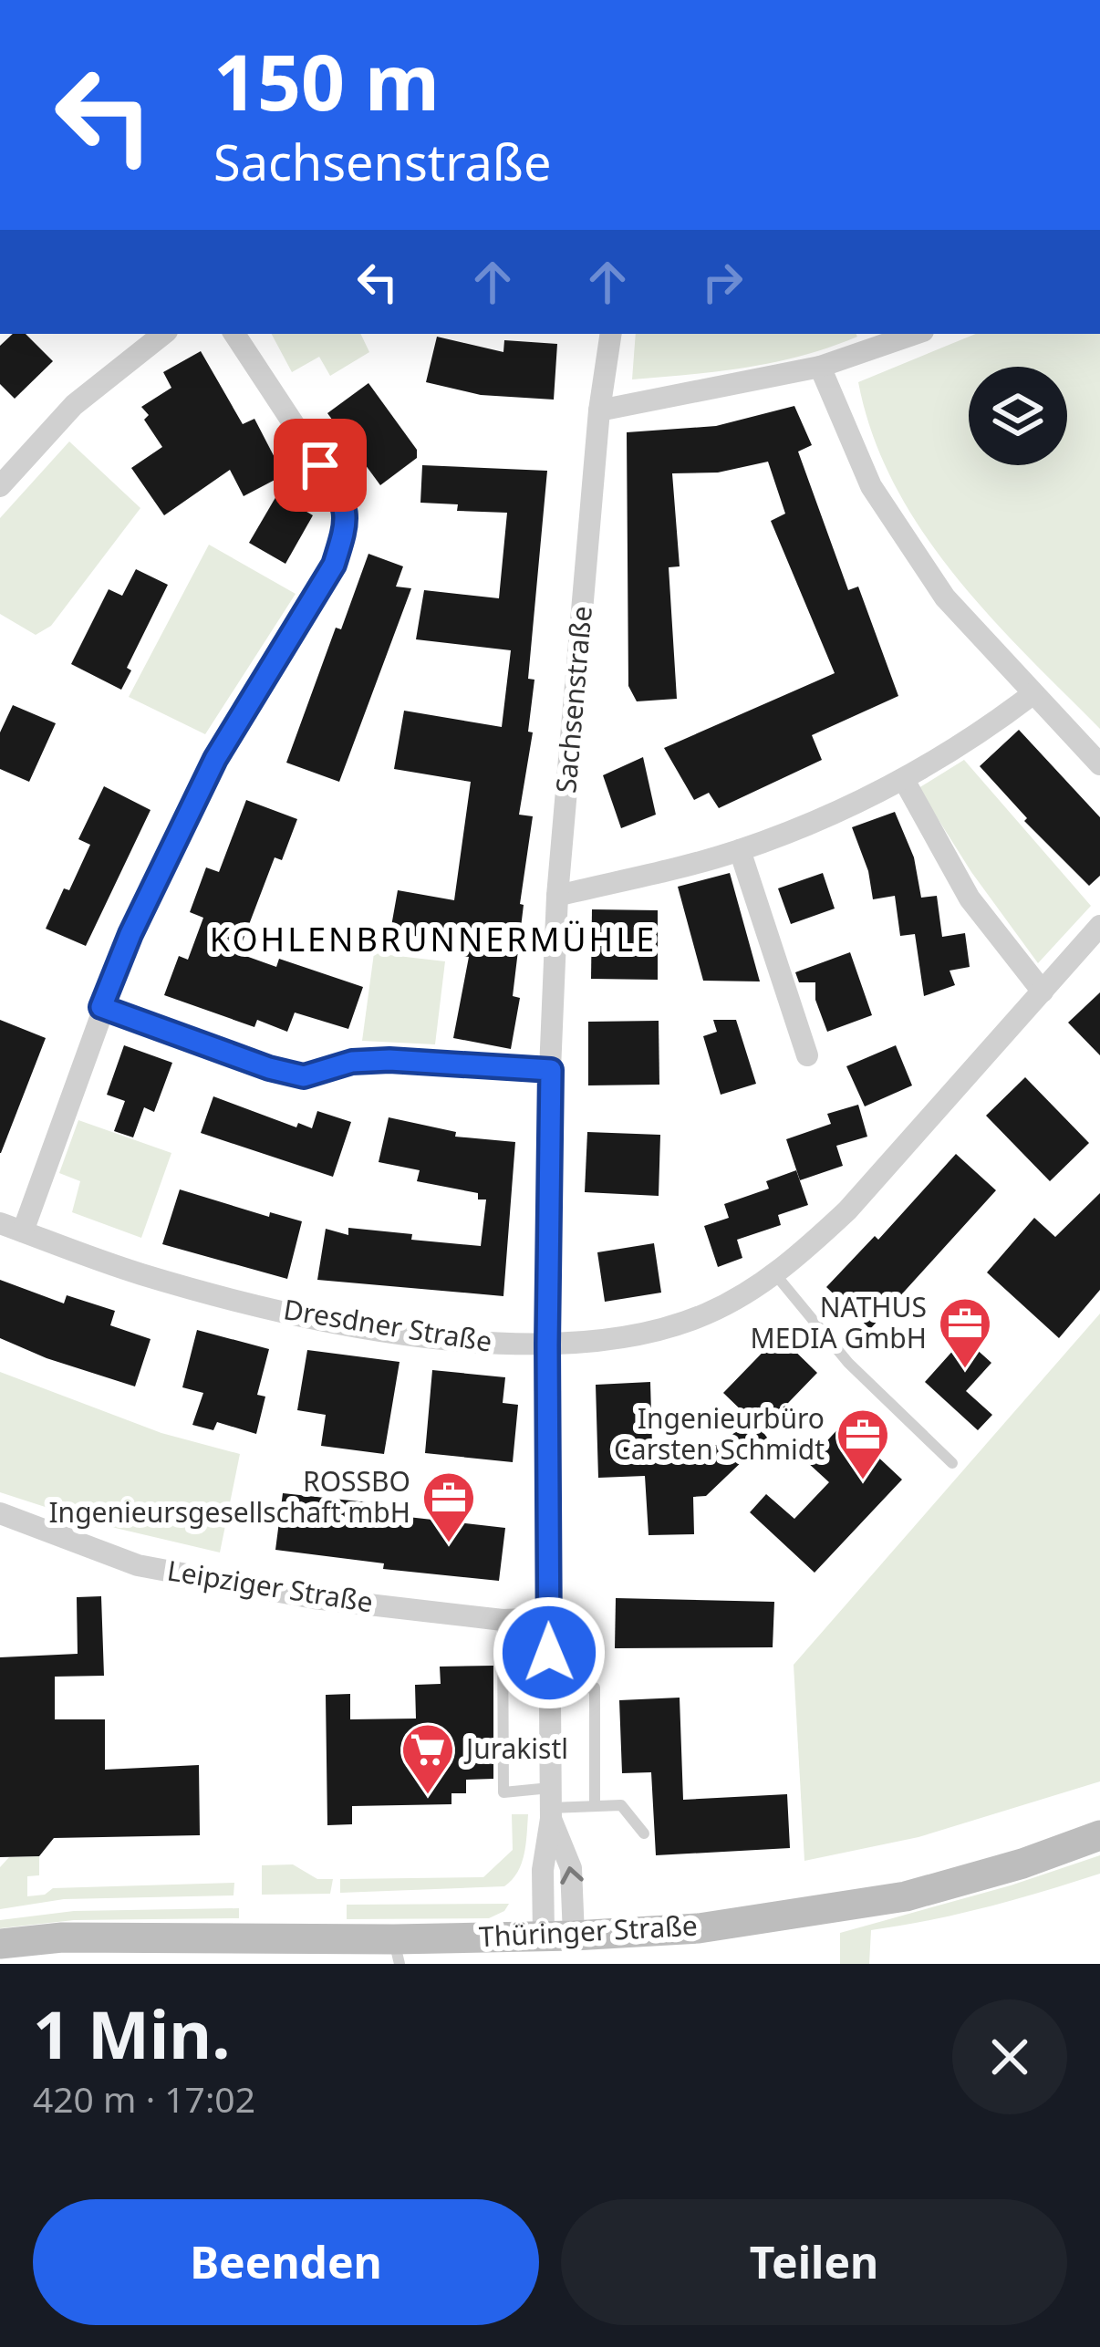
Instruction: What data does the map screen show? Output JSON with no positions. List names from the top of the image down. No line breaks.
{"streets":{"street":["Sachsenstraße","Dresdner Straße","Leipziger Straße","Thüringer Straße"]},"crossings":[["Sachsenstraße","Dresdner Straße"],["Sachsenstraße","Leipziger Straße"],["Sachsenstraße","Thüringer Straße"]],"districts":["KOHLENBRUNNERMÜHLE"],"places":{"office":["NATHUS MEDIA GmbH","Ingenieurbüro Carsten Schmidt","ROSSBO Ingenieursgesellschaft mbH"],"supermarket":["Jurakistl"]},"page":{"turn":["150 m","Sachsenstraße"],"heading":["1 Min.","420 m · 17:02"],"buttons":["Beenden","Teilen"]}}
